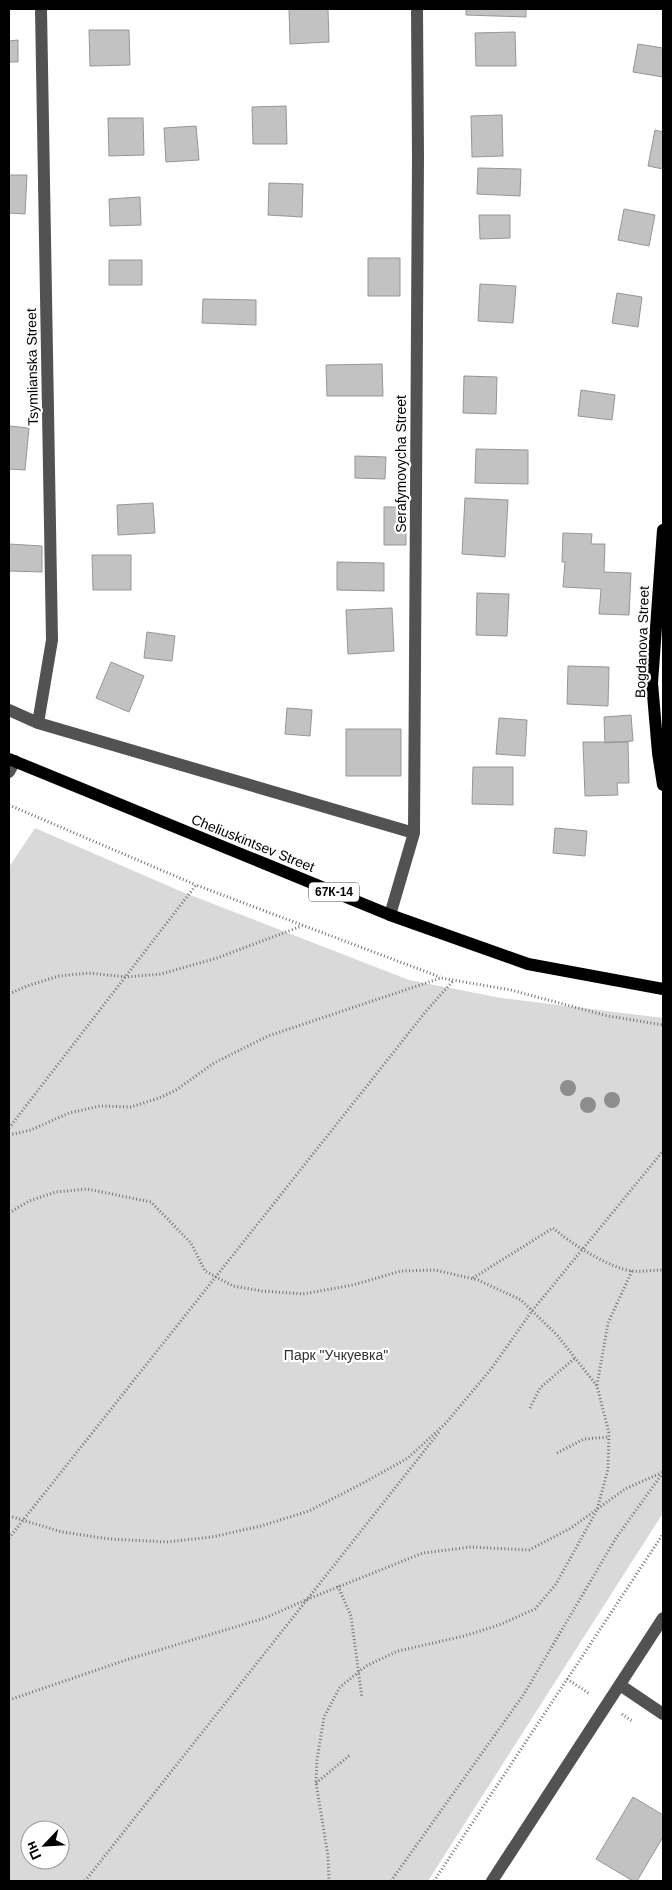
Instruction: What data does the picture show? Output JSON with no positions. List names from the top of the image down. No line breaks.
{"streets":{"main road":["Bogdanova Street","Cheliuskintsev Street","67К-14"],"street":["Tsymlianska Street","Serafymovycha Street"]},"crossings":[["Serafymovycha Street","Cheliuskintsev Street"]],"parks":["Парк \"Учкуевка\""],"north":"bottom left"}
